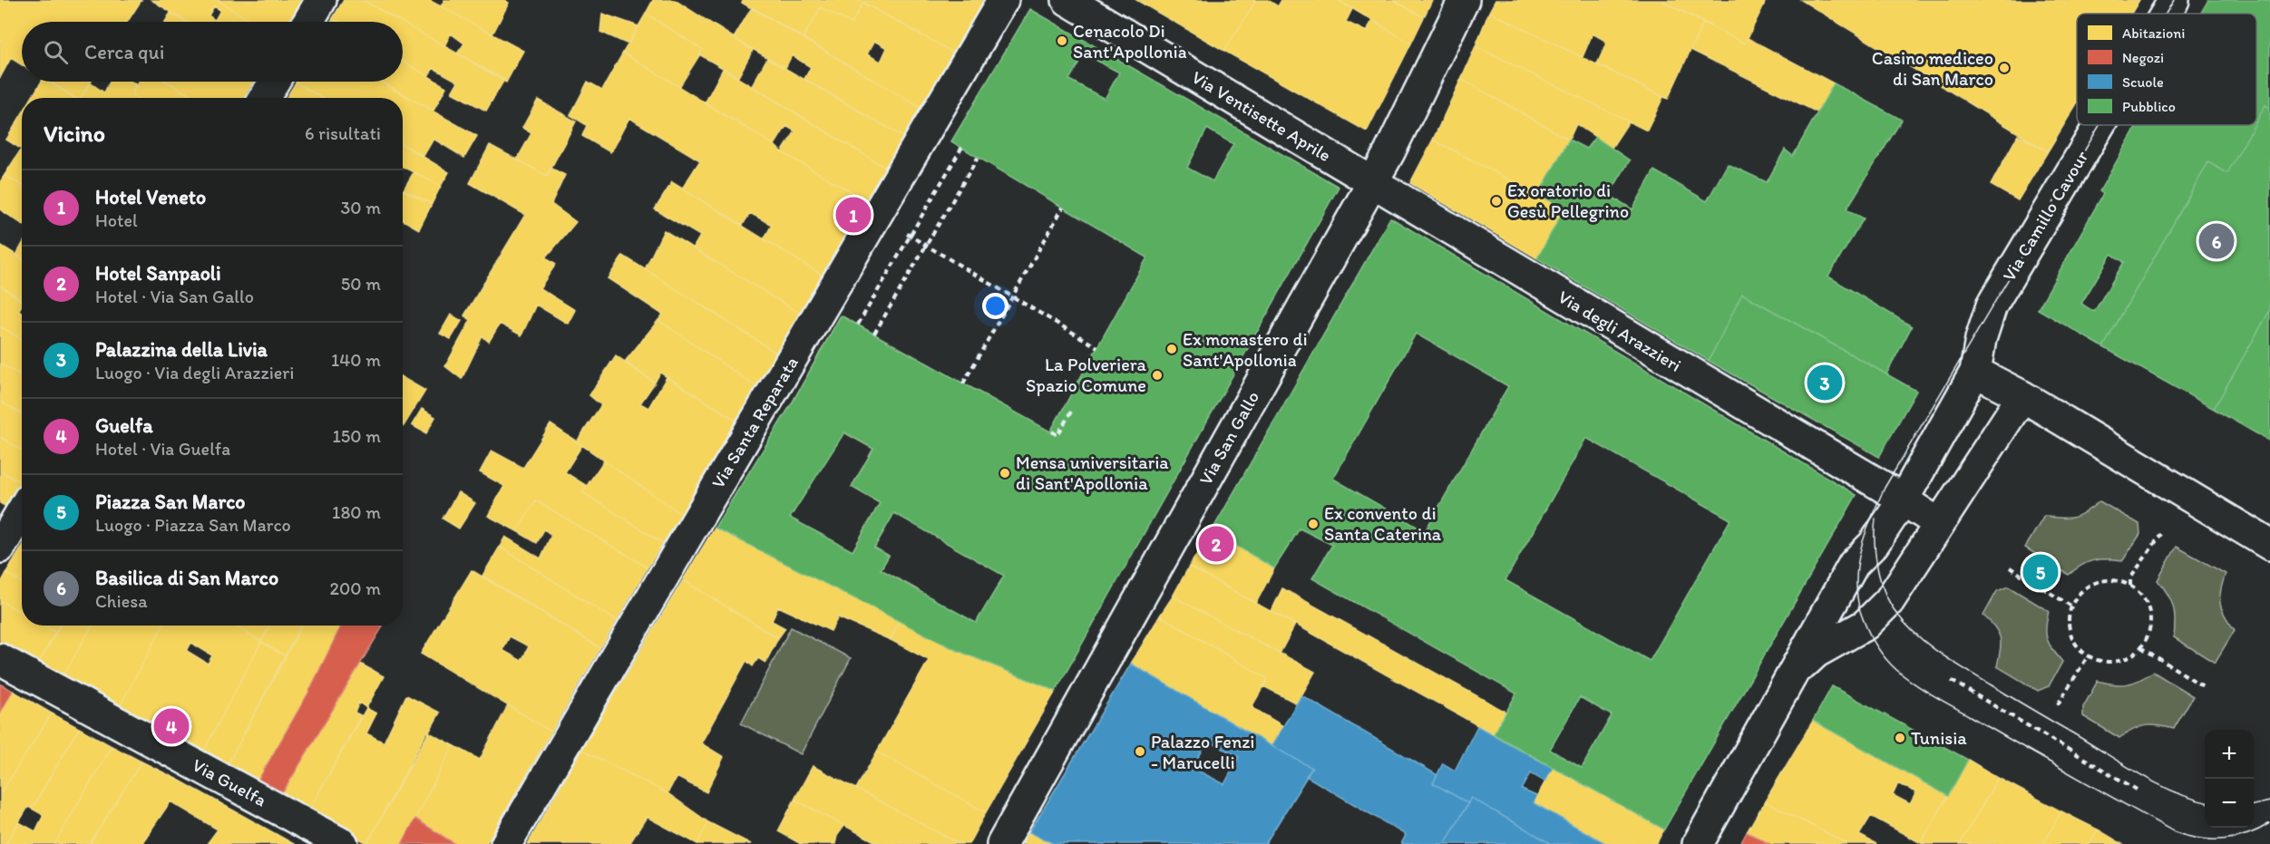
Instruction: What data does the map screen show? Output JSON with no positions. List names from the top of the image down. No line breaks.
{"streets":{"street":["Via Ventisette Aprile","Via Camillo Cavour","Via degli Arazzieri","Via Santa Reparata","Via San Gallo","Via Guelfa"]},"crossings":[["Via Ventisette Aprile","Via degli Arazzieri"],["Via Ventisette Aprile","Via San Gallo"],["Via Camillo Cavour","Via degli Arazzieri"],["Via degli Arazzieri","Via San Gallo"]],"places":["Cenacolo Di Sant'Apollonia","Casino mediceo di San Marco","Ex oratorio di Gesù Pellegrino","Ex monastero di Sant'Apollonia","La Polveriera Spazio Comune","Mensa universitaria di Sant'Apollonia","Ex convento di Santa Caterina","Tunisia","Palazzo Fenzi - Marucelli"],"legend":["Abitazioni","Negozi","Scuole","Pubblico"],"page":{"search":"Cerca qui","heading":["Vicino","6 risultati"],"list":[{"mark":"1","name":"Hotel Veneto","note":"Hotel","value":"30 m"},{"mark":"2","name":"Hotel Sanpaoli","note":"Hotel · Via San Gallo","value":"50 m"},{"mark":"3","name":"Palazzina della Livia","note":"Luogo · Via degli Arazzieri","value":"140 m"},{"mark":"4","name":"Guelfa","note":"Hotel · Via Guelfa","value":"150 m"},{"mark":"5","name":"Piazza San Marco","note":"Luogo · Piazza San Marco","value":"180 m"},{"mark":"6","name":"Basilica di San Marco","note":"Chiesa","value":"200 m"}],"pins":["1","6","3","2","5","4"],"map_buttons":["+","−"]}}
